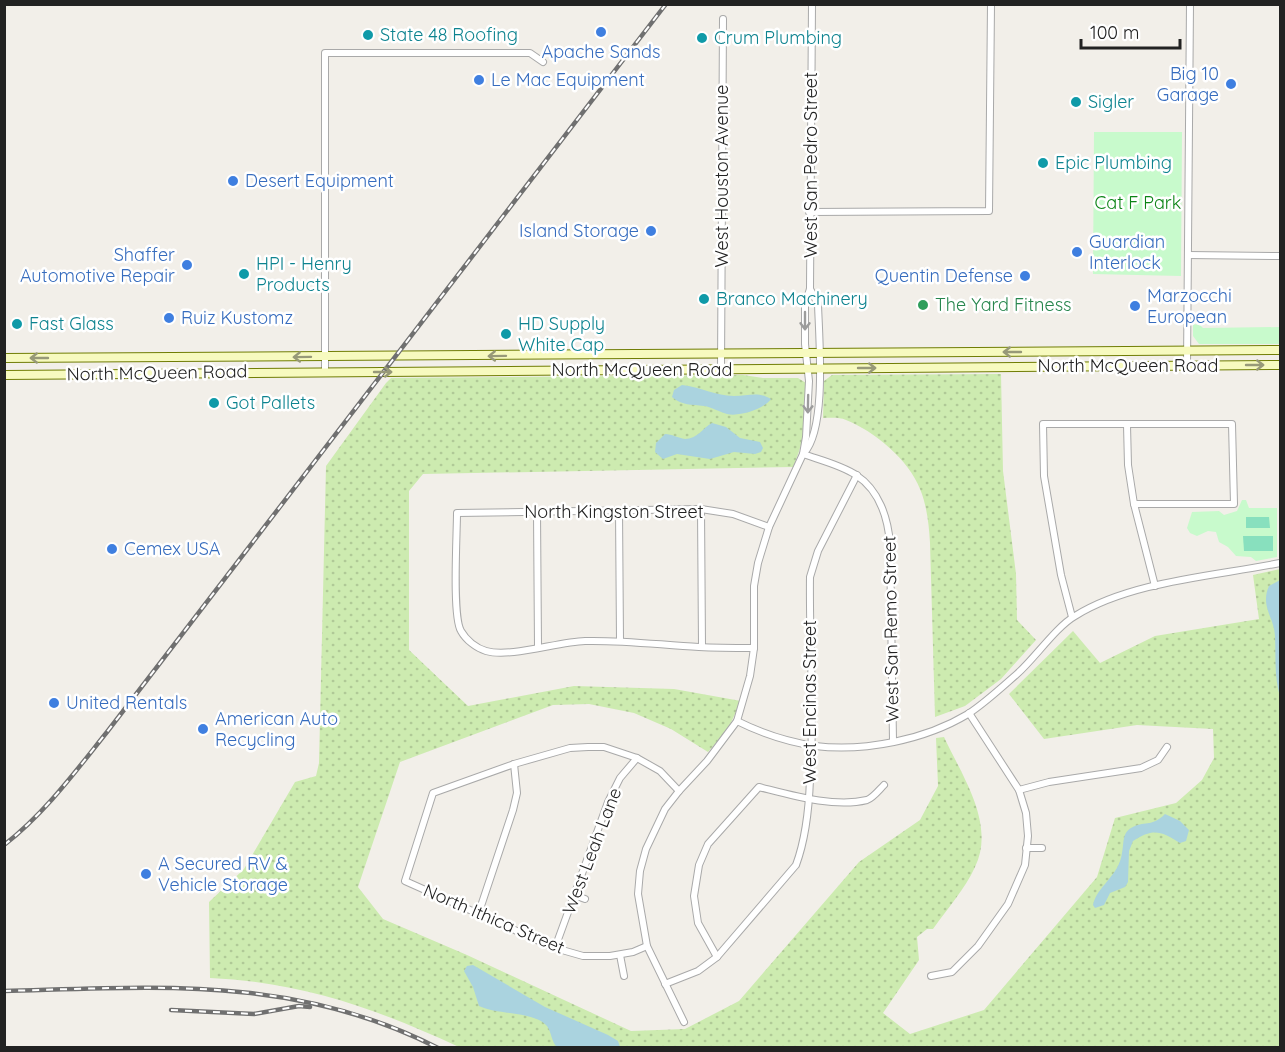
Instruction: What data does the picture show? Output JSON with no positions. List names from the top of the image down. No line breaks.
{"streets":{"main road":["North McQueen Road"],"street":["West San Pedro Street","West Houston Avenue","North Kingston Street","West San Remo Street","West Encinas Street","West Leah Lane","North Ithica Street"]},"crossings":[["West San Pedro Street","North McQueen Road"],["West San Pedro Street","North Kingston Street"],["West San Pedro Street","West San Remo Street"],["West San Pedro Street","West Encinas Street"],["West San Pedro Street","North Ithica Street"],["West Houston Avenue","North McQueen Road"],["West San Remo Street","West Encinas Street"],["West Leah Lane","North Ithica Street"]],"parks":["Cat F Park"],"places":["Apache Sands","State 48 Roofing","Crum Plumbing","Le Mac Equipment","Big 10 Garage","Sigler","Epic Plumbing","Desert Equipment","Island Storage","Guardian Interlock","Shaffer Automotive Repair","HPI - Henry Products","Quentin Defense","Branco Machinery","The Yard Fitness","Marzocchi European","Ruiz Kustomz","Fast Glass","HD Supply White Cap","Got Pallets","Cemex USA","United Rentals","American Auto Recycling","A Secured RV & Vehicle Storage"],"scale_bar":"100 m"}
